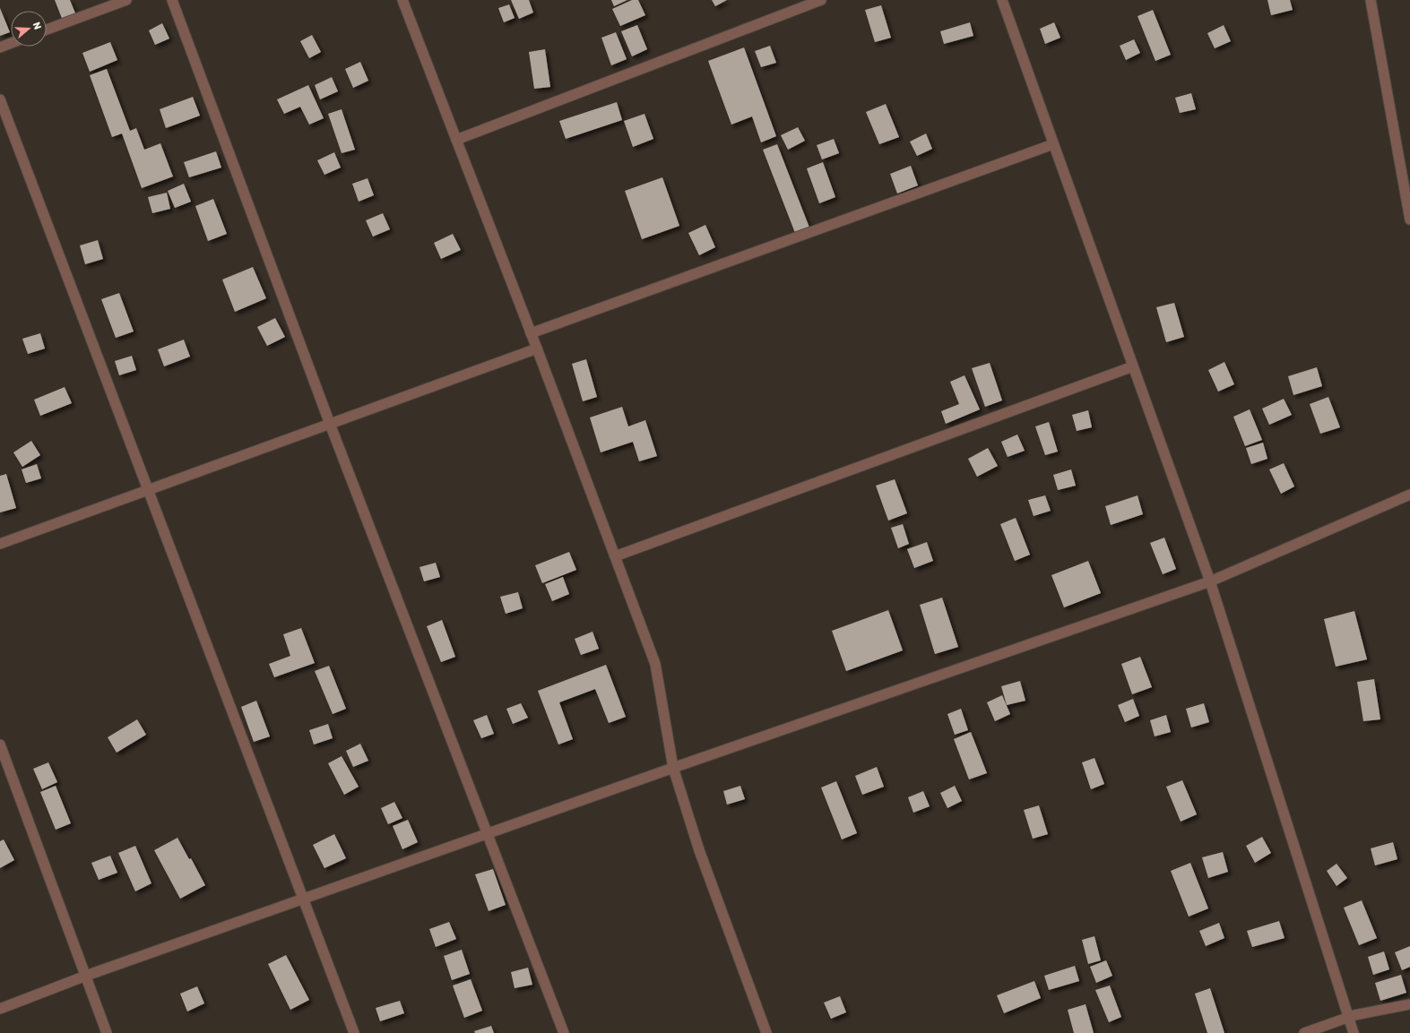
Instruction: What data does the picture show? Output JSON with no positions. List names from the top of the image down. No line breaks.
{"north":"right"}
